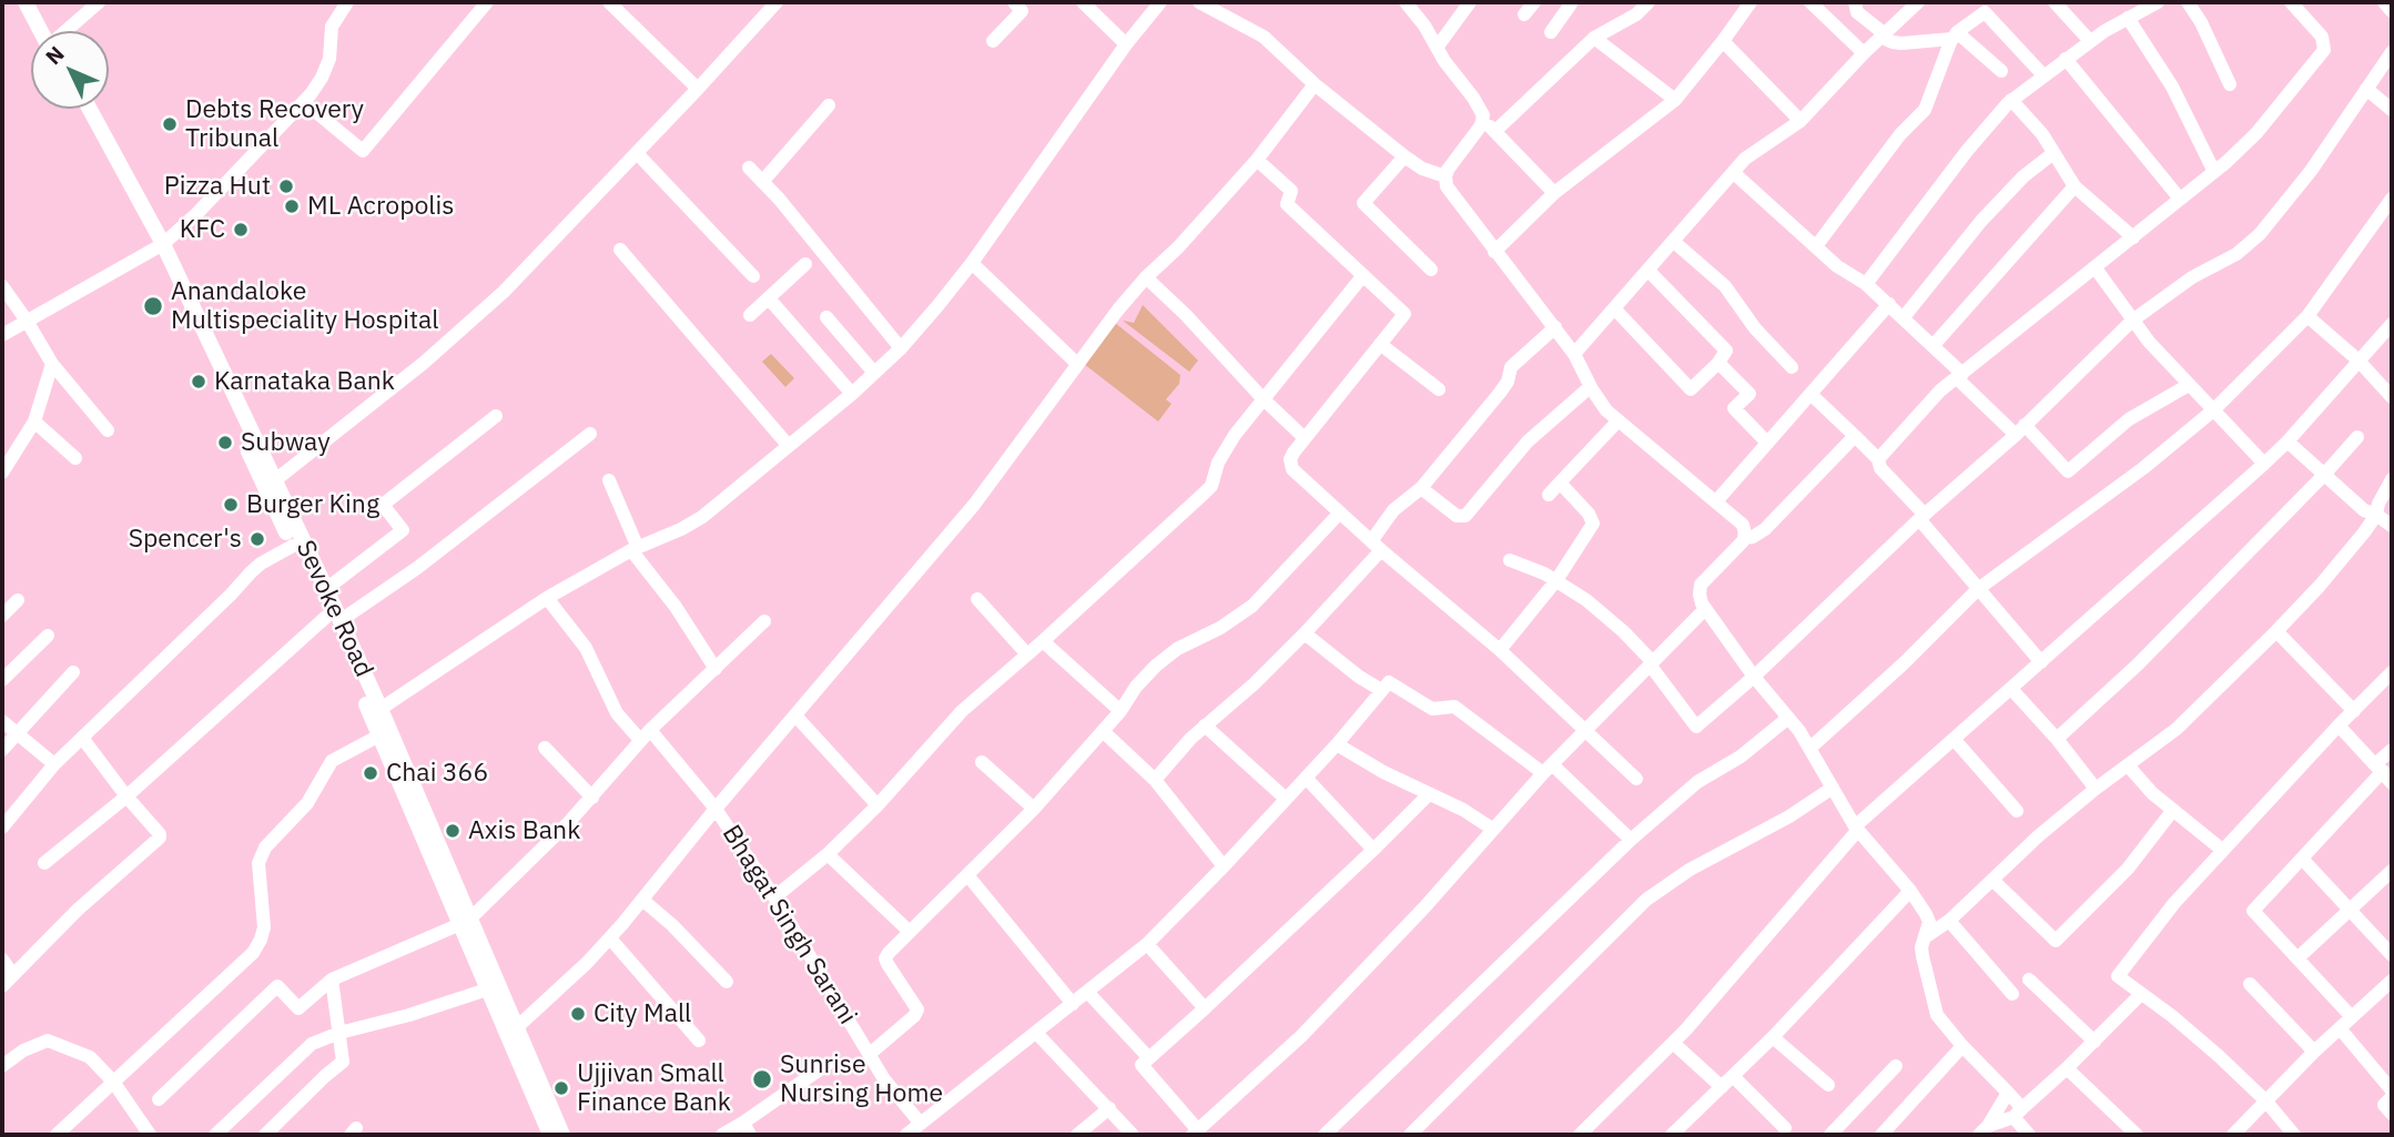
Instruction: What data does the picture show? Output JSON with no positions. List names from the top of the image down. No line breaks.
{"streets":{"main road":["Sevoke Road"],"street":["Bhagat Singh Sarani"]},"places":["Debts Recovery Tribunal","Pizza Hut","ML Acropolis","KFC","Anandaloke Multispeciality Hospital","Karnataka Bank","Subway","Burger King","Spencer's","Chai 366","Axis Bank","City Mall","Sunrise Nursing Home","Ujjivan Small Finance Bank"],"north":"top left"}
